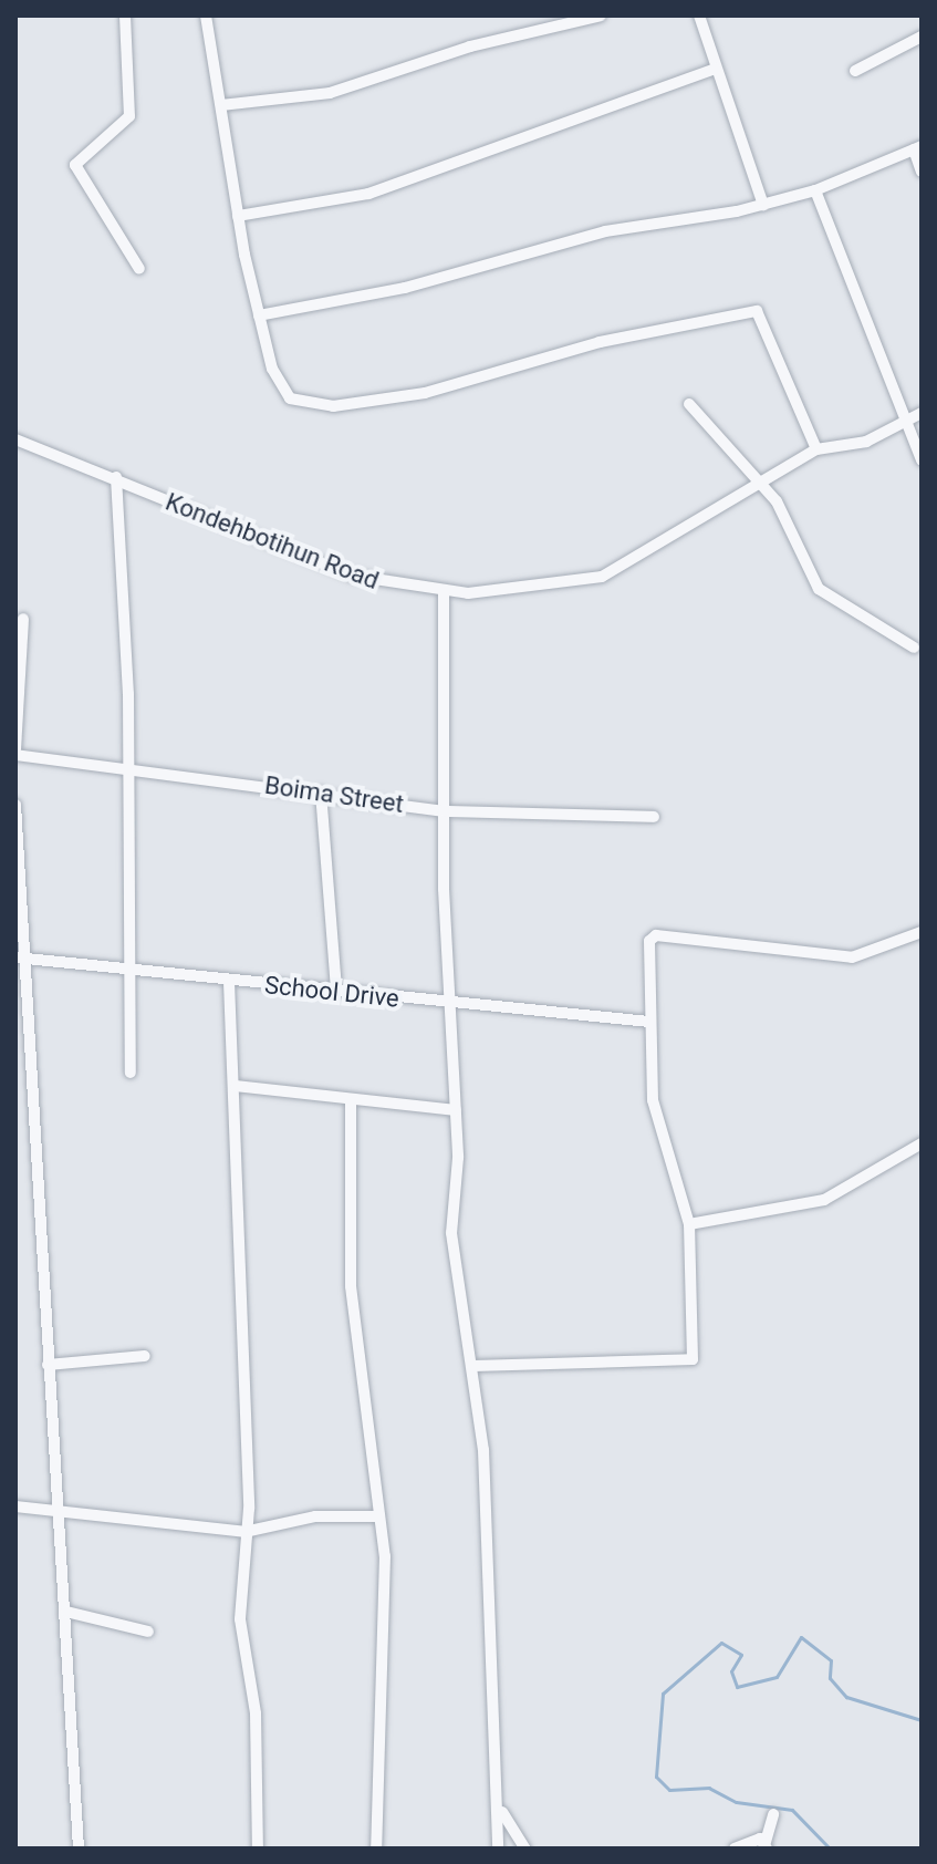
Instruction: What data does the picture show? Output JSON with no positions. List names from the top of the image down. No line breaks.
{"streets":{"street":["Kondehbotihun Road","Boima Street","School Drive"]}}
